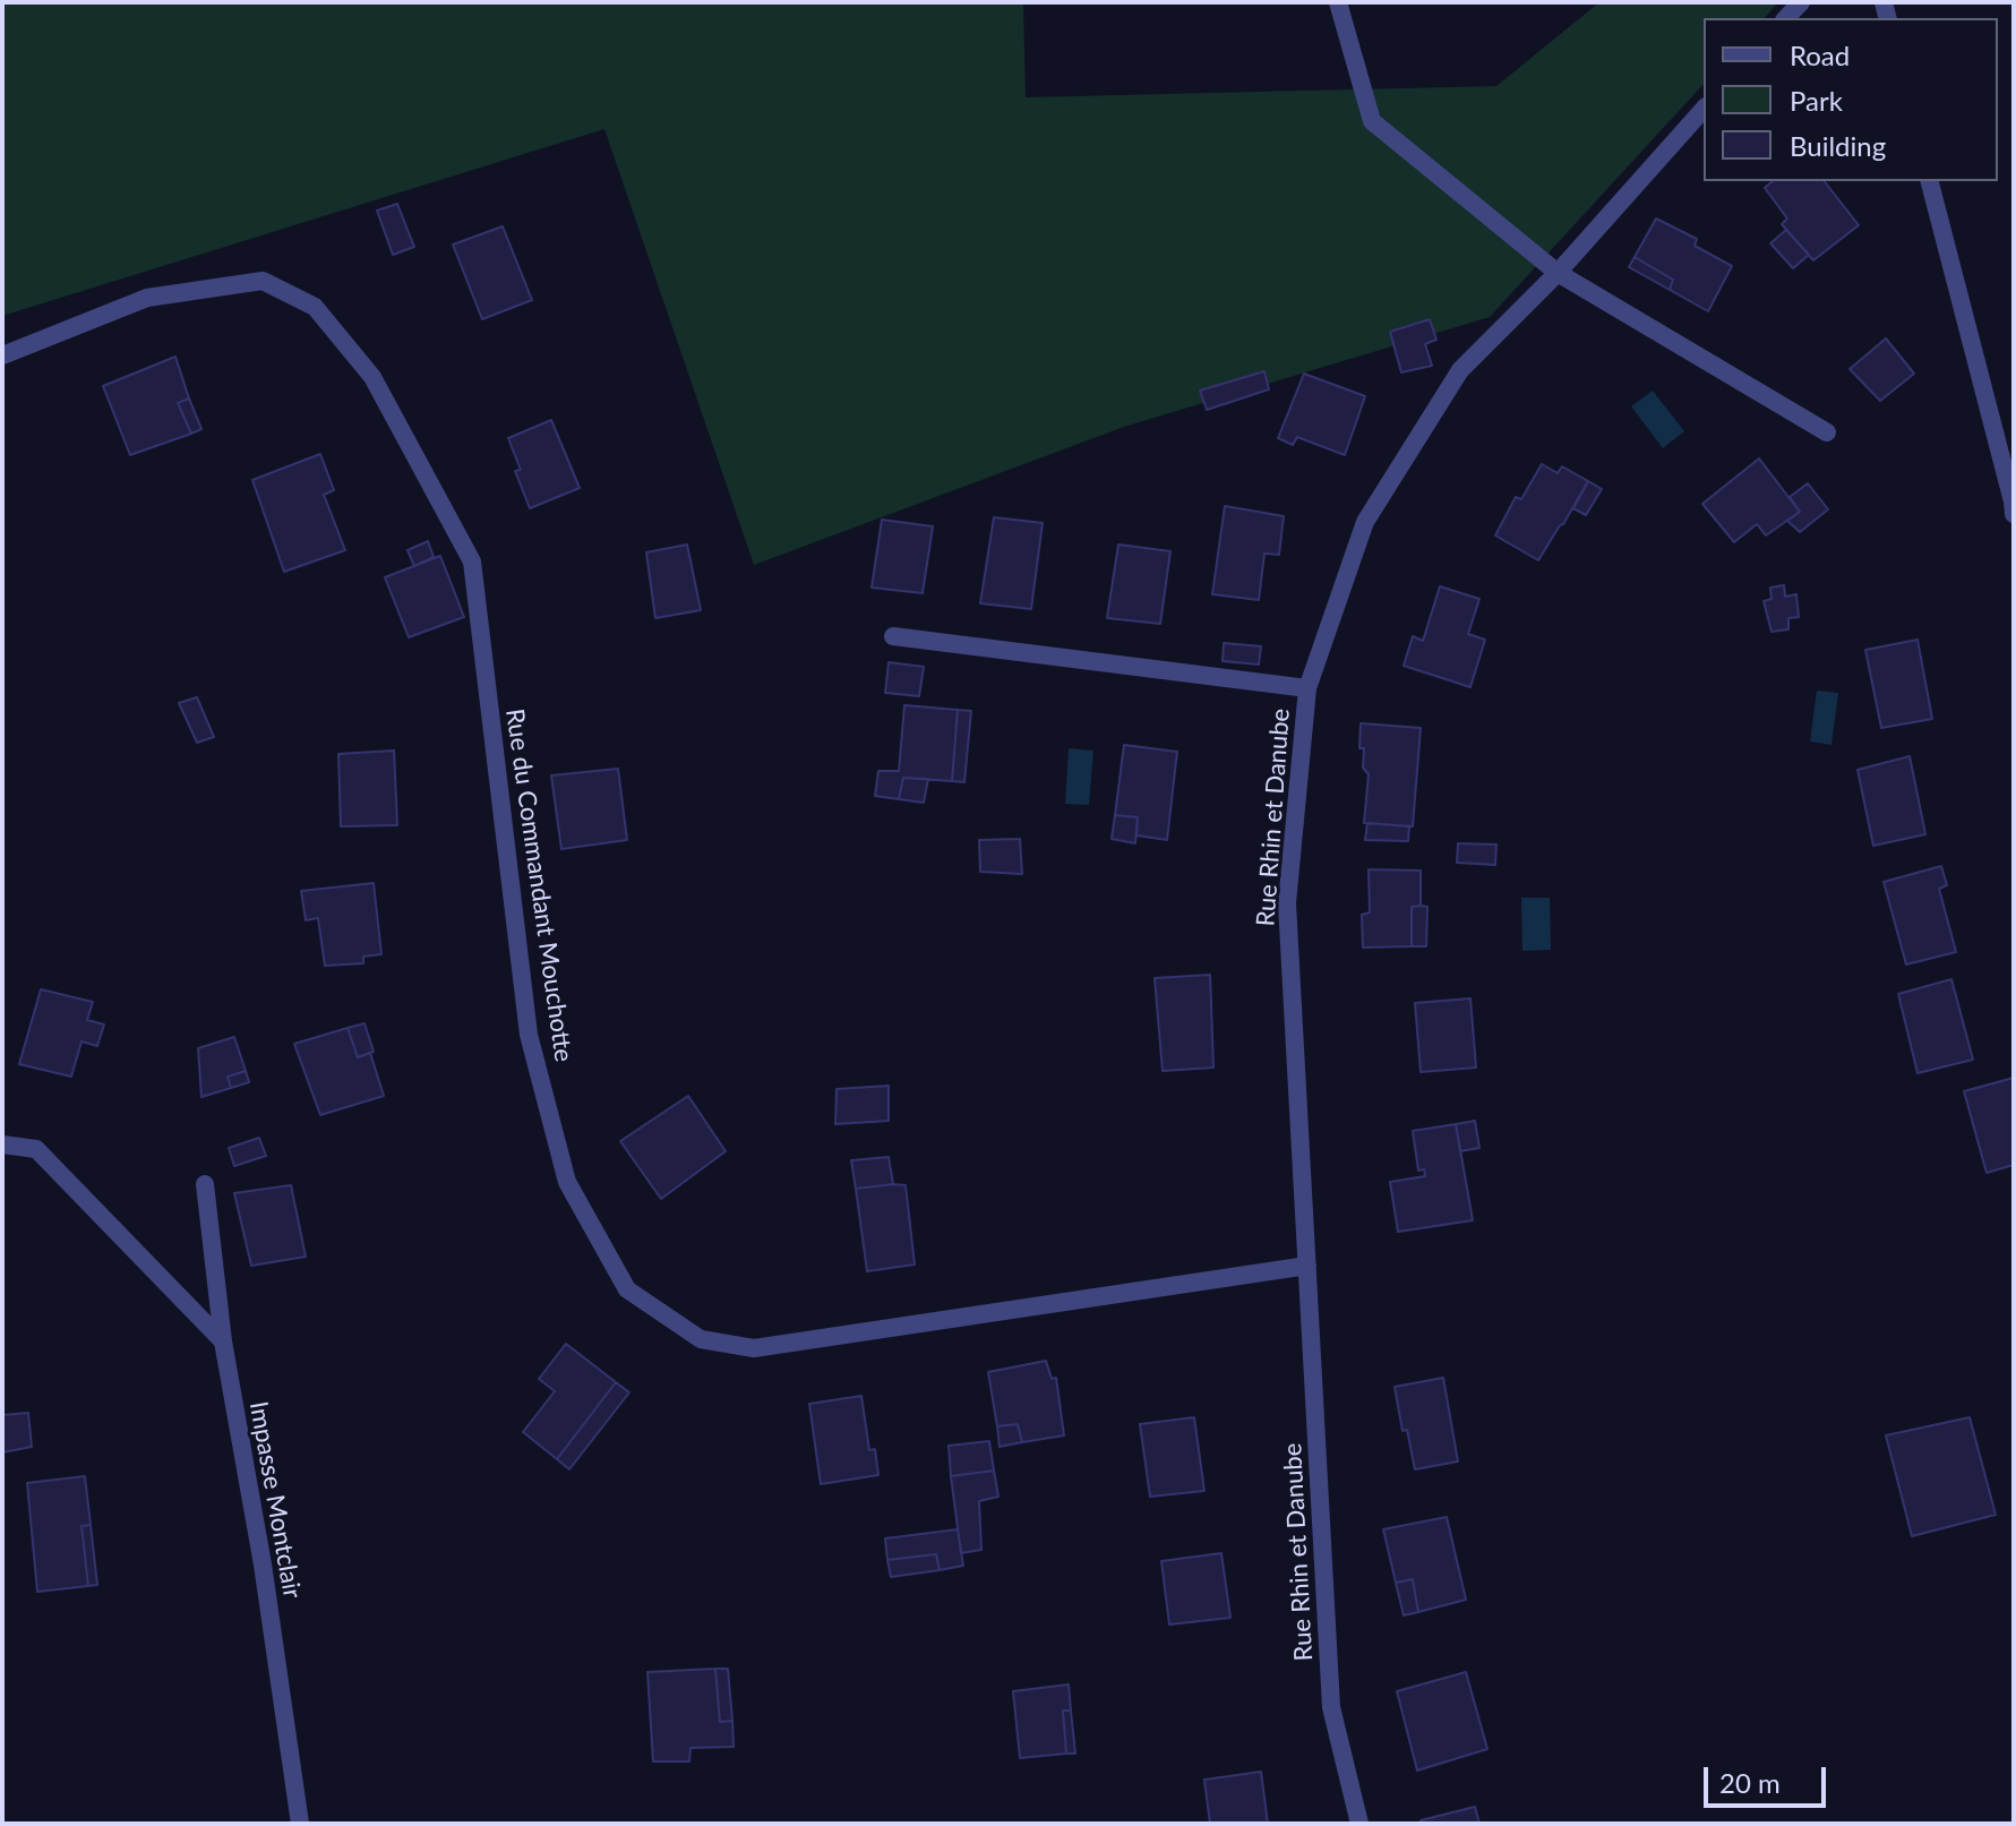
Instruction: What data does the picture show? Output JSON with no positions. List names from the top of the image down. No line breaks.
{"streets":{"street":["Rue Rhin et Danube","Rue du Commandant Mouchotte","Impasse Montclair"]},"crossings":[["Rue Rhin et Danube","Rue du Commandant Mouchotte"]],"legend":["Road","Park","Building"],"scale_bar":"20 m"}
